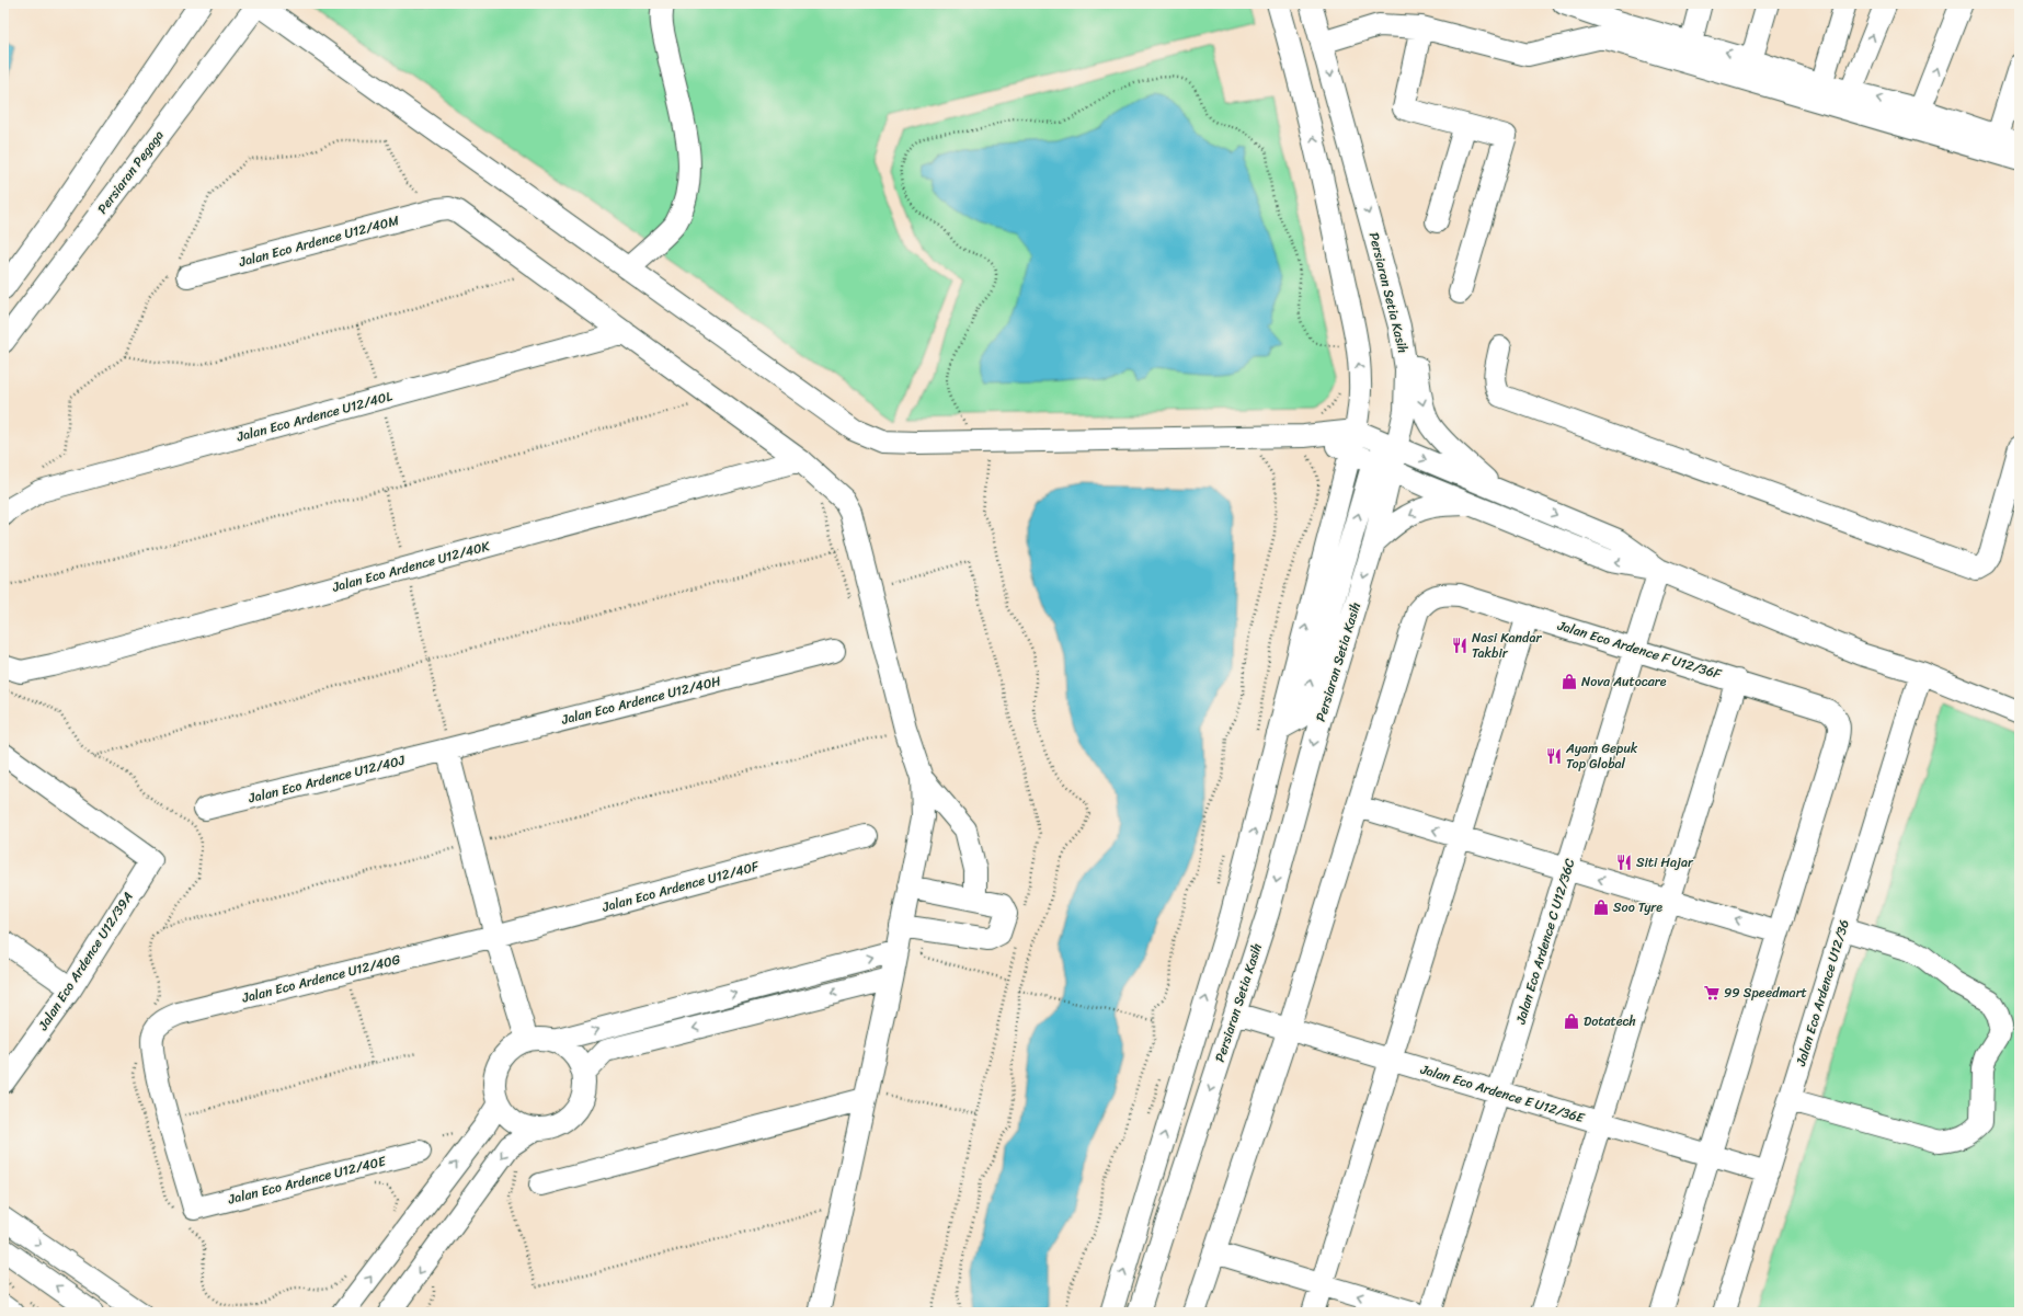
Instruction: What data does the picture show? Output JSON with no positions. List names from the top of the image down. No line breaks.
{"streets":{"street":["Persiaran Pegaga","Jalan Eco Ardence U12/40M","Persiaran Setia Kasih","Jalan Eco Ardence U12/40L","Jalan Eco Ardence U12/40K","Jalan Eco Ardence F U12/36F","Jalan Eco Ardence U12/40H","Jalan Eco Ardence U12/40J","Jalan Eco Ardence U12/40F","Jalan Eco Ardence C U12/36C","Jalan Eco Ardence U12/39A","Jalan Eco Ardence U12/40G","Jalan Eco Ardence U12/36","Jalan Eco Ardence E U12/36E","Jalan Eco Ardence U12/40E"]},"crossings":[["Persiaran Setia Kasih","Jalan Eco Ardence E U12/36E"],["Jalan Eco Ardence F U12/36F","Jalan Eco Ardence C U12/36C"],["Jalan Eco Ardence U12/40H","Jalan Eco Ardence U12/40J"],["Jalan Eco Ardence U12/40F","Jalan Eco Ardence U12/40G"],["Jalan Eco Ardence C U12/36C","Jalan Eco Ardence E U12/36E"],["Jalan Eco Ardence U12/36","Jalan Eco Ardence E U12/36E"]],"places":{"restaurant":["Nasi Kandar Takbir","Ayam Gepuk Top Global","Siti Hajar"],"shop":["Nova Autocare","Soo Tyre","Dotatech"],"supermarket":["99 Speedmart"]}}
